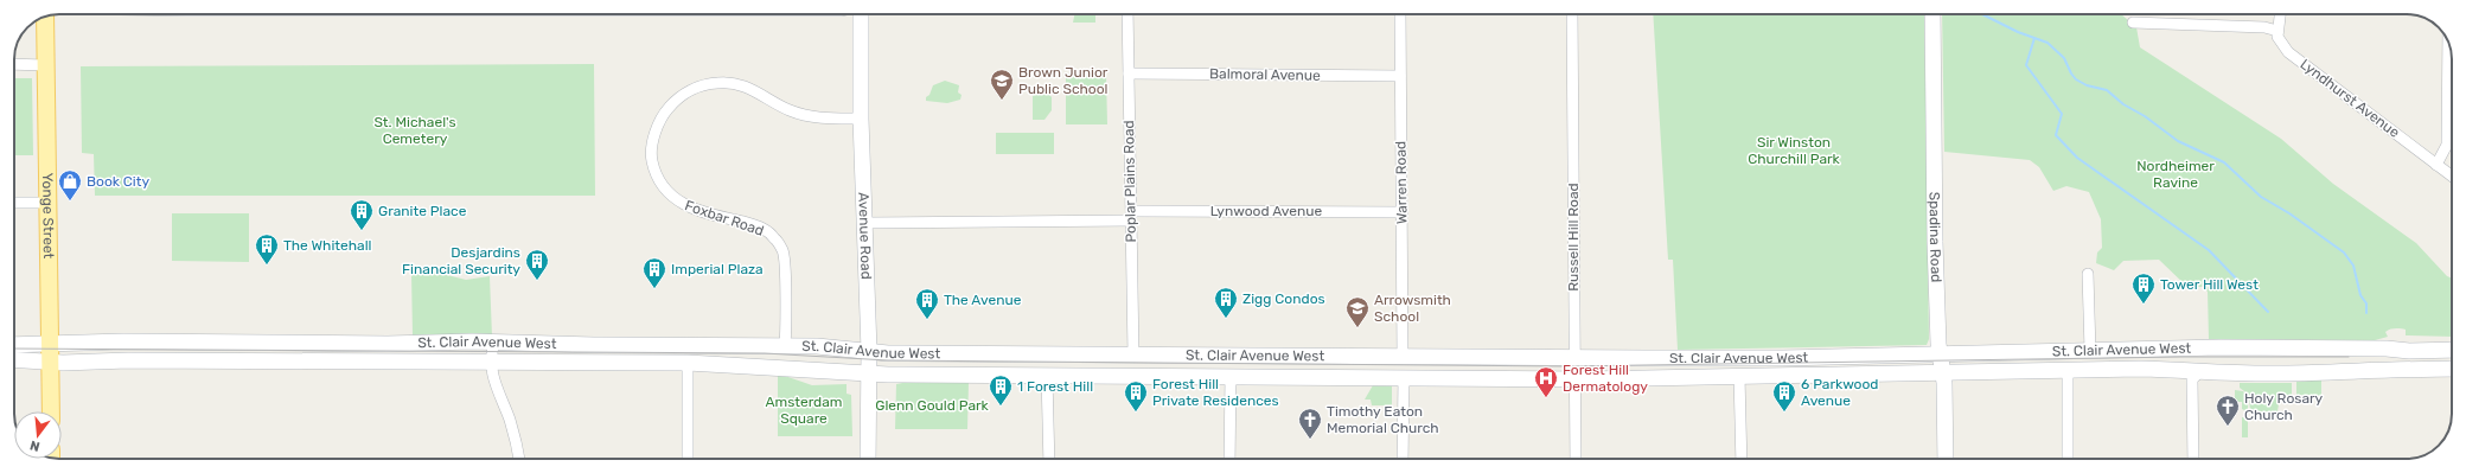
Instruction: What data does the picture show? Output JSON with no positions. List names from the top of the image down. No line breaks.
{"streets":{"main road":["Yonge Street","Avenue Road","Spadina Road","St. Clair Avenue West"],"street":["Balmoral Avenue","Lyndhurst Avenue","Poplar Plains Road","Warren Road","Lynwood Avenue","Foxbar Road","Russell Hill Road"]},"crossings":[["Balmoral Avenue","Poplar Plains Road"],["Balmoral Avenue","Warren Road"],["Poplar Plains Road","Lynwood Avenue"],["Poplar Plains Road","St. Clair Avenue West"],["Warren Road","Lynwood Avenue"],["Warren Road","St. Clair Avenue West"],["Lynwood Avenue","Avenue Road"],["Yonge Street","St. Clair Avenue West"],["Foxbar Road","Avenue Road"],["Foxbar Road","St. Clair Avenue West"],["Avenue Road","St. Clair Avenue West"],["Russell Hill Road","St. Clair Avenue West"],["Spadina Road","St. Clair Avenue West"]],"parks":["St. Michael's Cemetery","Sir Winston Churchill Park","Nordheimer Ravine","Amsterdam Square","Glenn Gould Park"],"places":{"school or university":["Brown Junior Public School","Arrowsmith School"],"shop":["Book City"],"building":["Granite Place","The Whitehall","Desjardins Financial Security","Imperial Plaza","Tower Hill West","Zigg Condos","The Avenue","1 Forest Hill","Forest Hill Private Residences","6 Parkwood Avenue"],"hospital":["Forest Hill Dermatology"],"church":["Holy Rosary Church","Timothy Eaton Memorial Church"]},"north":"bottom"}
